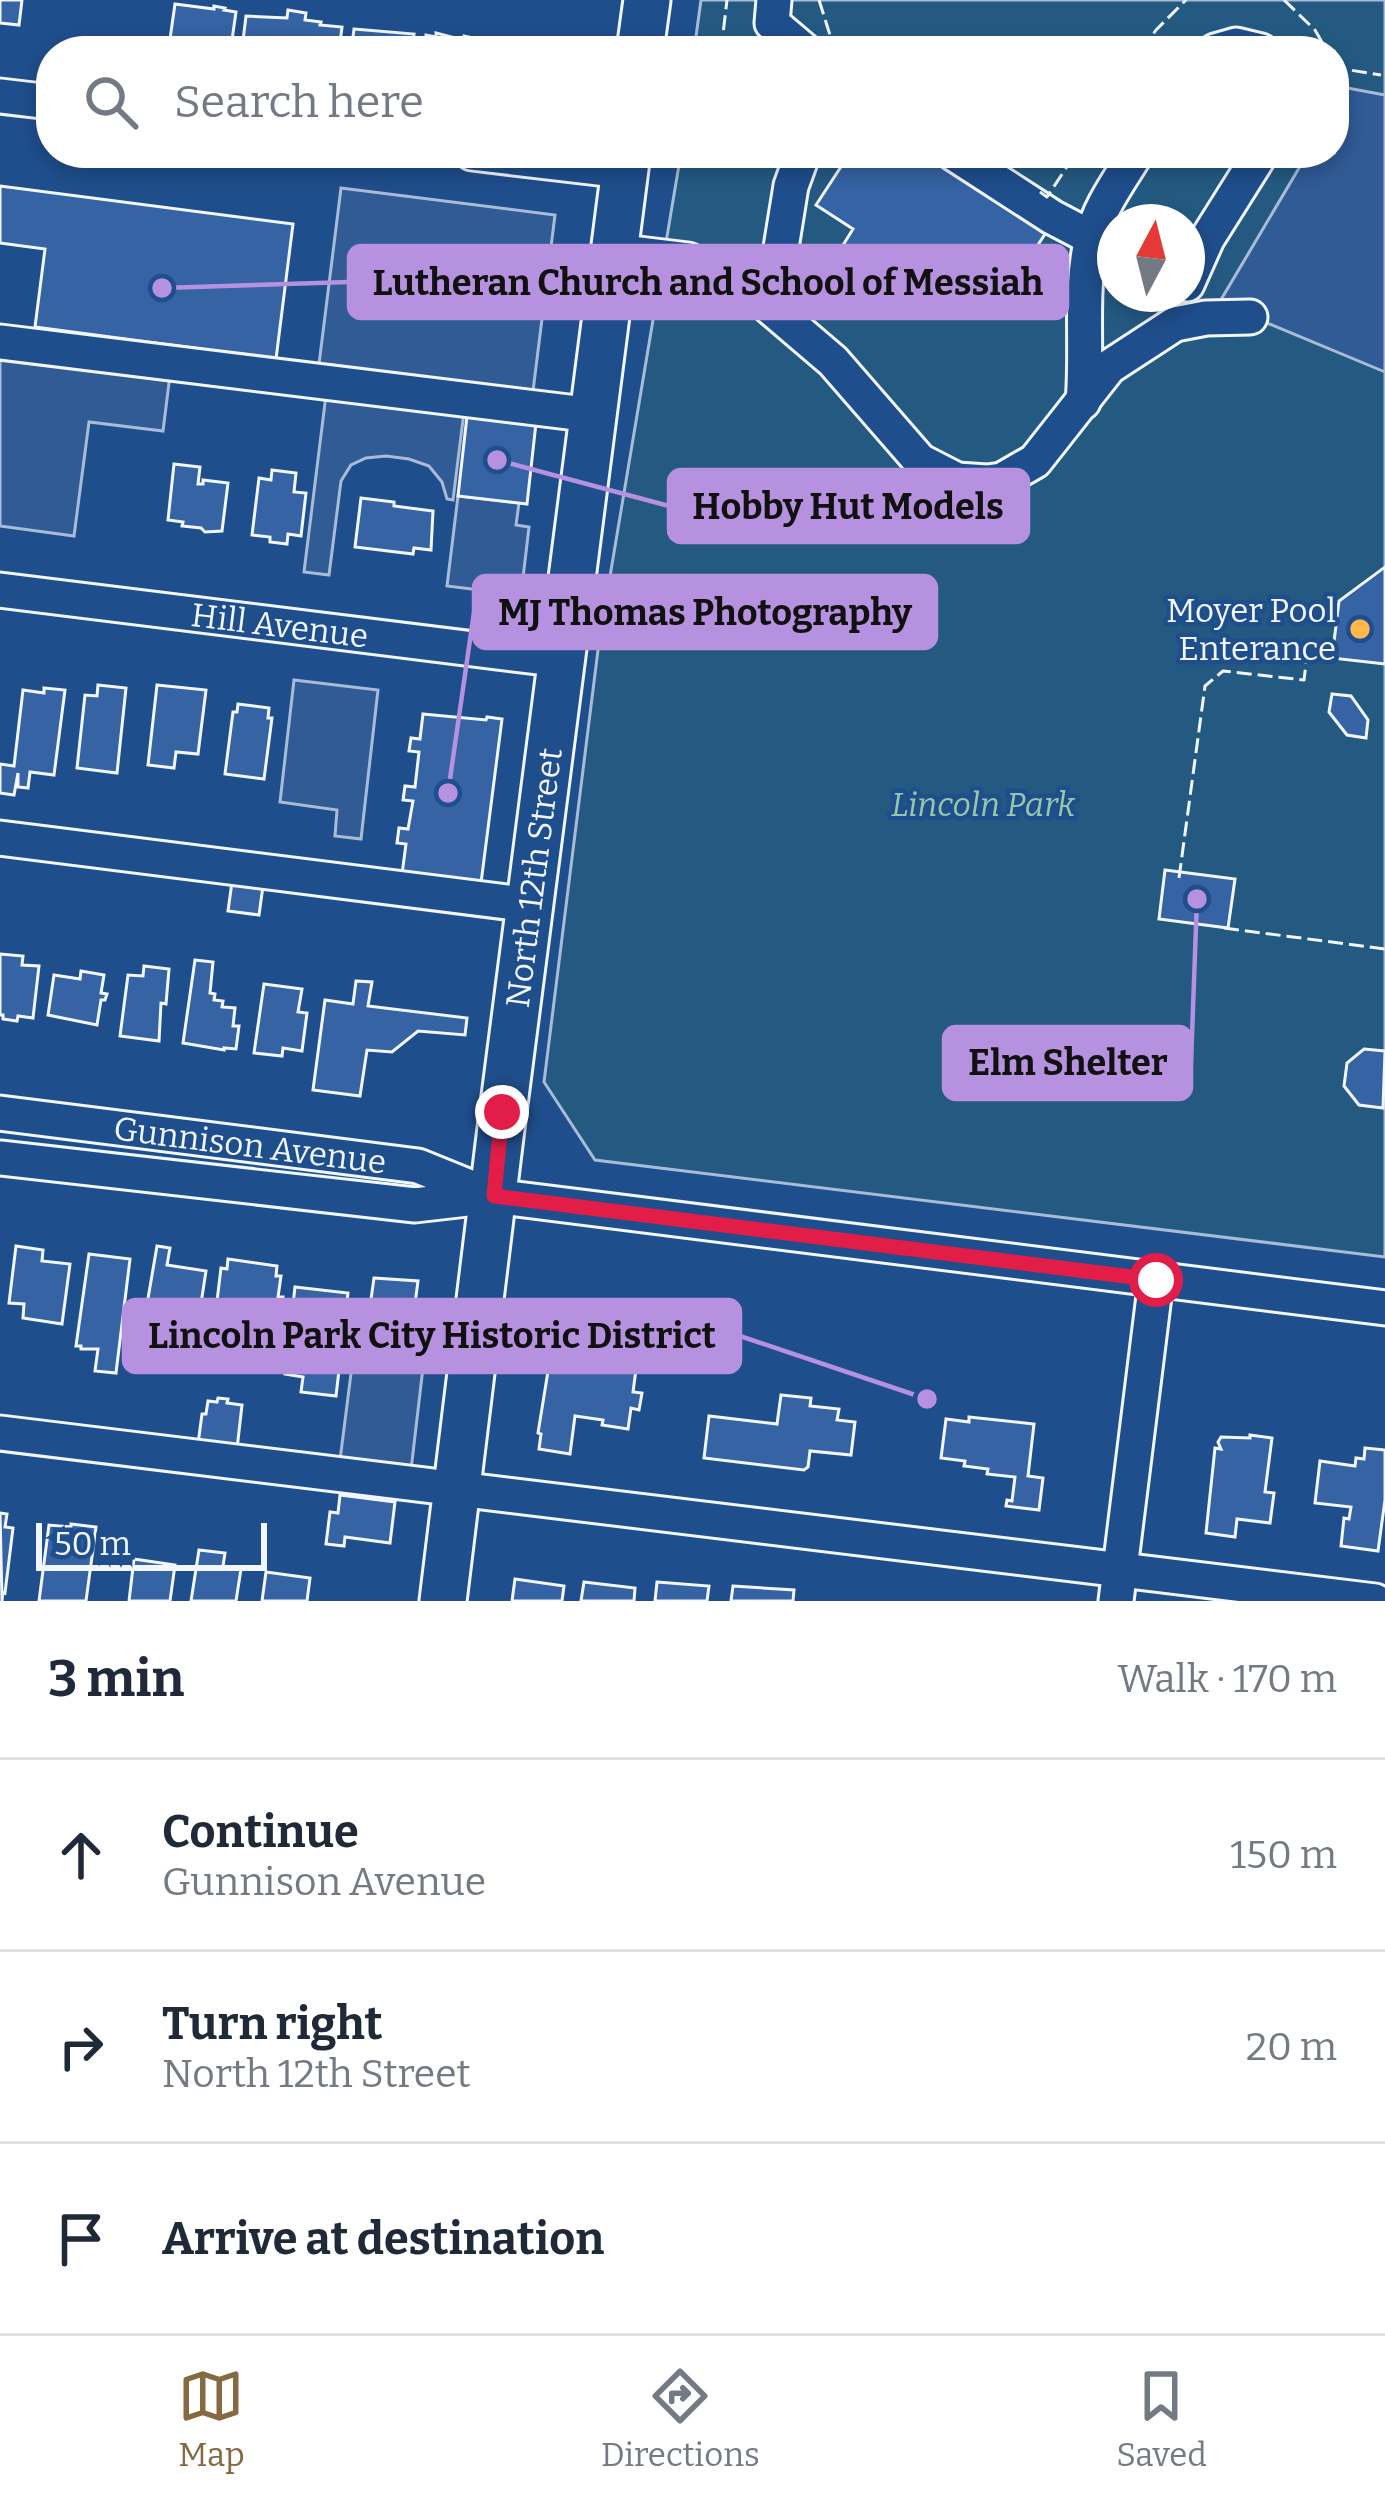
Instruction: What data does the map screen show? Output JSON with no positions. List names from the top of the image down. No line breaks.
{"streets":{"main road":["North 12th Street"],"street":["Hill Avenue","Gunnison Avenue"]},"crossings":[["Hill Avenue","North 12th Street"],["North 12th Street","Gunnison Avenue"]],"parks":["Lincoln Park"],"places":["Lutheran Church and School of Messiah","Hobby Hut Models","Moyer Pool Enterance","MJ Thomas Photography","Elm Shelter","Lincoln Park City Historic District"],"scale_bar":"50 m","north":"top","page":{"search":"Search here","scale":"50 m","heading":["3 min","Walk · 170 m"],"list":[["Continue","Gunnison Avenue","150 m"],["Turn right","North 12th Street","20 m"],"Arrive at destination"],"nav":["Map","Directions","Saved"]}}
